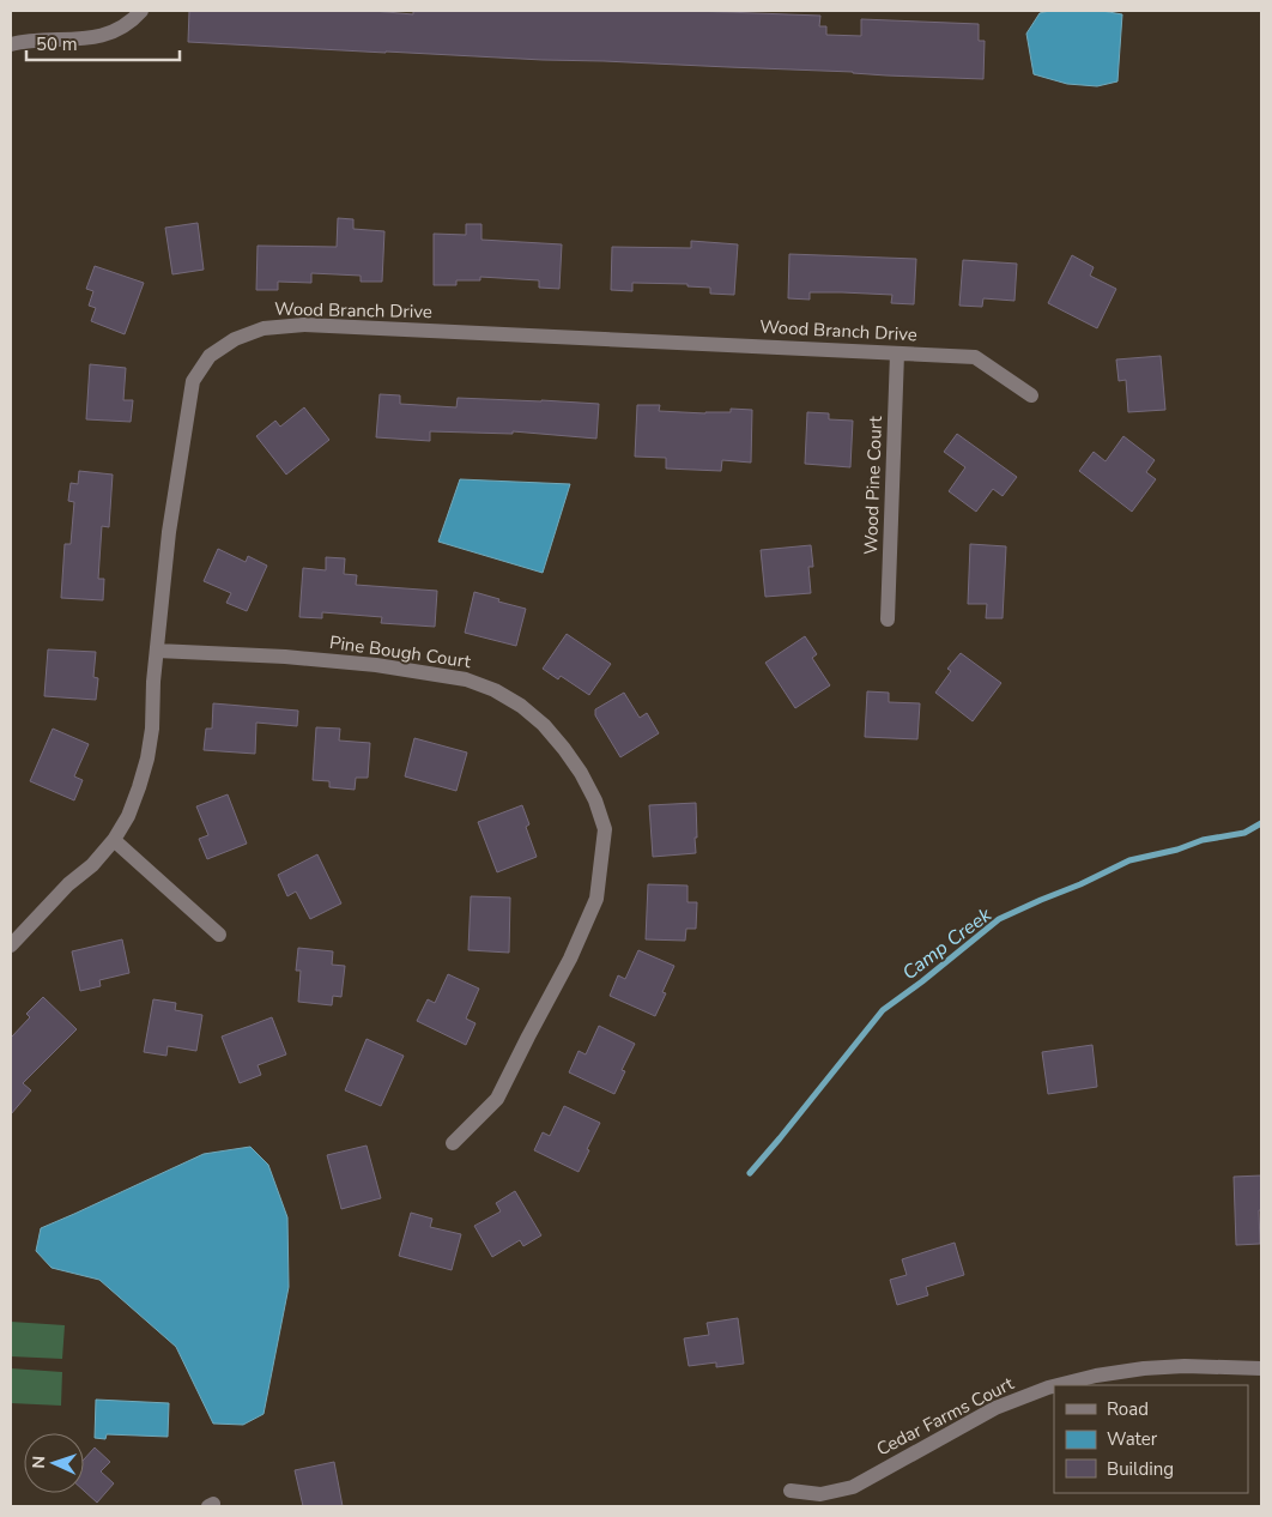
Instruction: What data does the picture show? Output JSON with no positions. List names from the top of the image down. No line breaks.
{"streets":{"street":["Wood Branch Drive","Wood Pine Court","Pine Bough Court","Cedar Farms Court"]},"crossings":[["Wood Branch Drive","Wood Pine Court"],["Wood Branch Drive","Pine Bough Court"]],"water":["Camp Creek"],"legend":["Road","Water","Building"],"scale_bar":"50 m","north":"left"}
